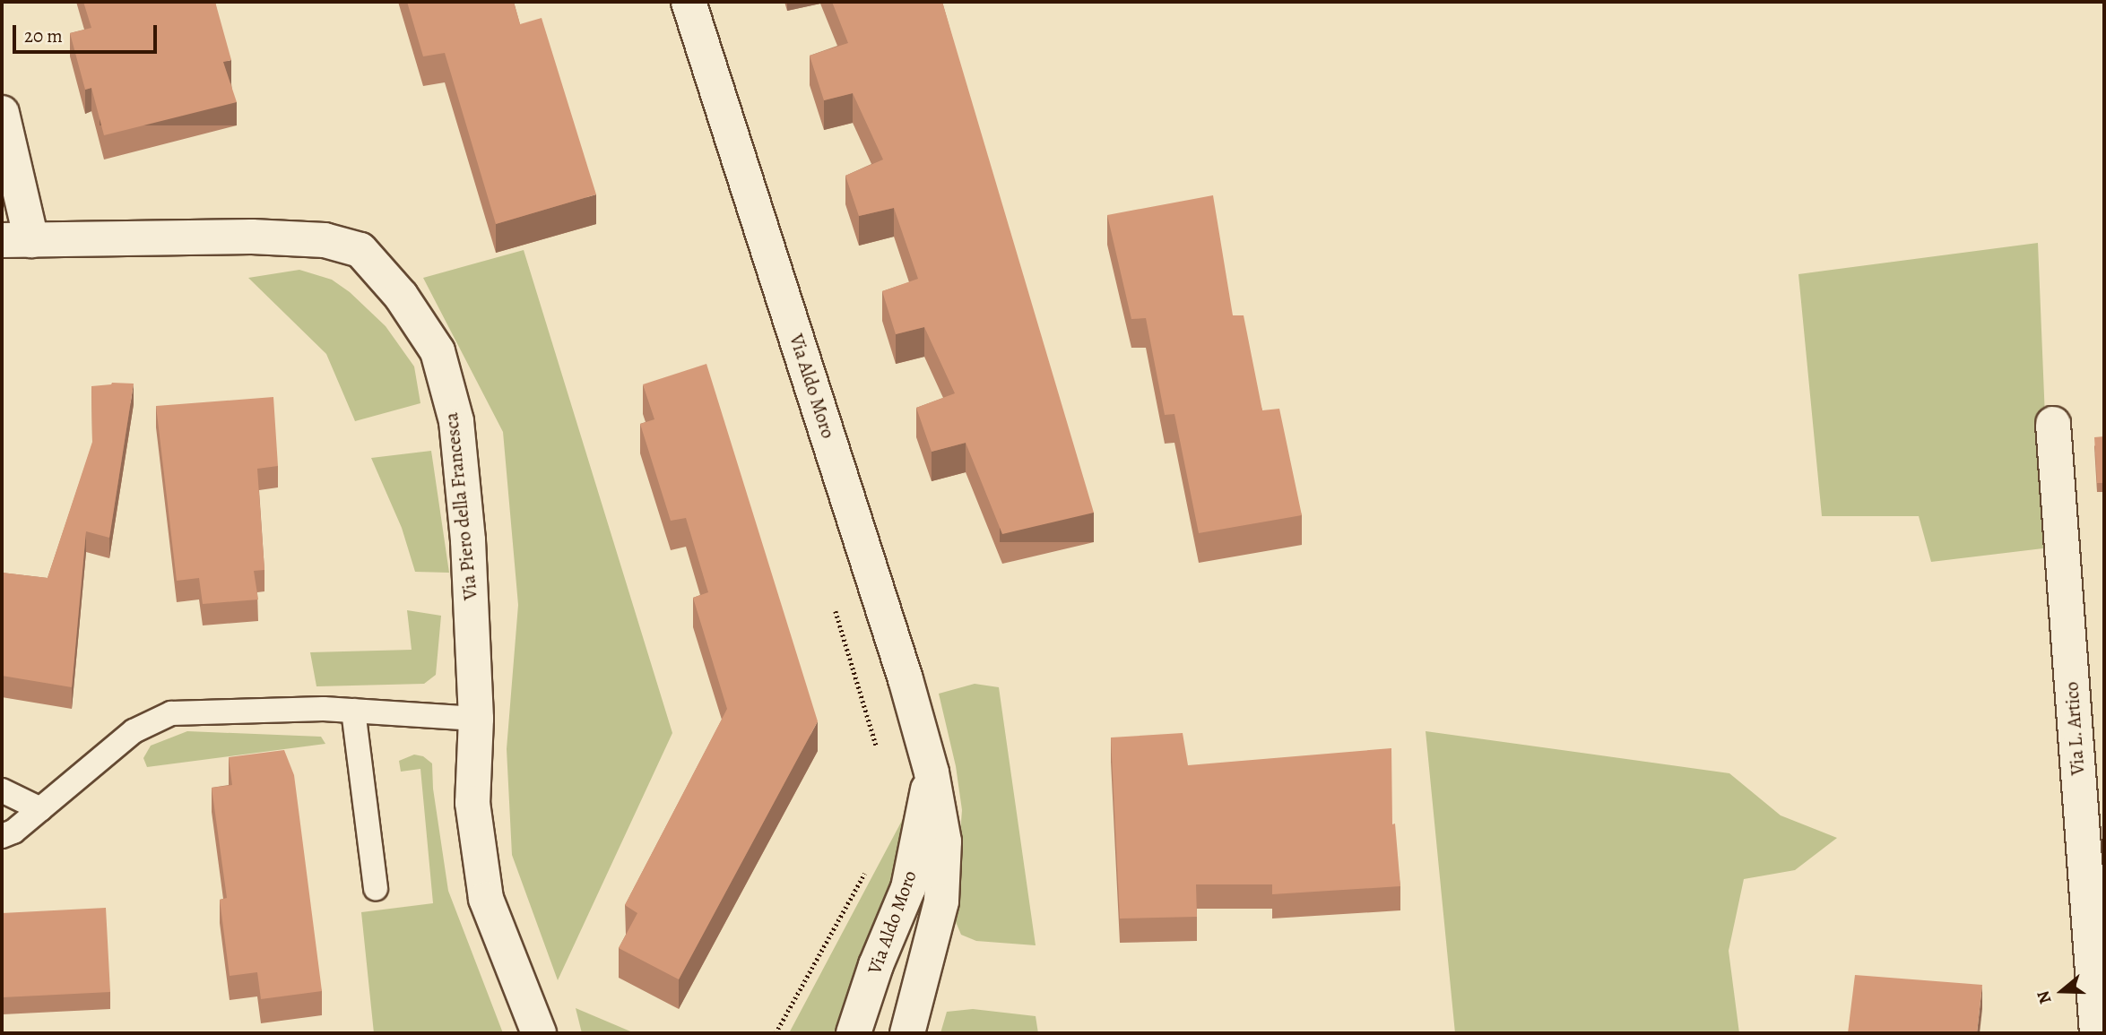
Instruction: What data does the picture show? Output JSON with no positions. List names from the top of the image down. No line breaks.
{"streets":{"street":["Via Aldo Moro","Via Piero della Francesca","Via L. Artico"]},"scale_bar":"20 m","north":"left"}
